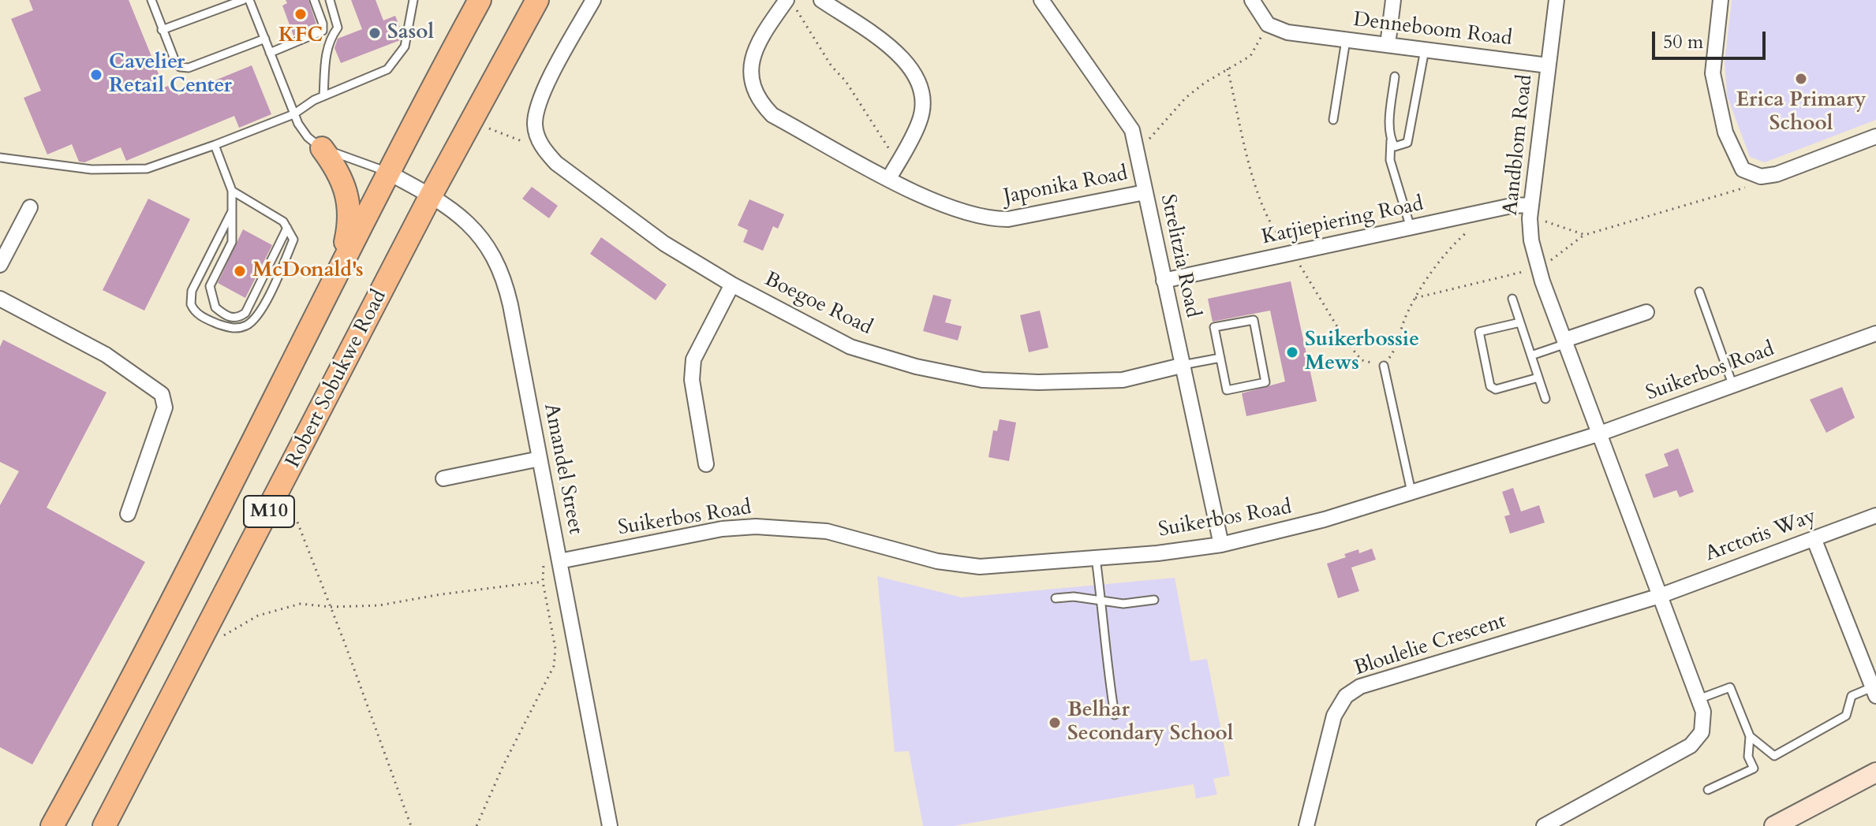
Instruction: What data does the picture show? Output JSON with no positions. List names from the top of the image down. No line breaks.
{"streets":{"main road":["Robert Sobukwe Road","M10"],"street":["Denneboom Road","Aandblom Road","Japonika Road","Katjiepiering Road","Strelitzia Road","Boegoe Road","Suikerbos Road","Amandel Street","Arctotis Way","Bloulelie Crescent"]},"crossings":[["Denneboom Road","Aandblom Road"],["Aandblom Road","Katjiepiering Road"],["Aandblom Road","Suikerbos Road"],["Japonika Road","Strelitzia Road"],["Katjiepiering Road","Strelitzia Road"],["Strelitzia Road","Boegoe Road"],["Strelitzia Road","Suikerbos Road"],["Suikerbos Road","Amandel Street"],["Robert Sobukwe Road","Amandel Street"],["Amandel Street","M10"],["Arctotis Way","Bloulelie Crescent"]],"places":["KFC","Sasol","Cavelier Retail Center","Erica Primary School","McDonald's","Suikerbossie Mews","Belhar Secondary School"],"scale_bar":"50 m"}
